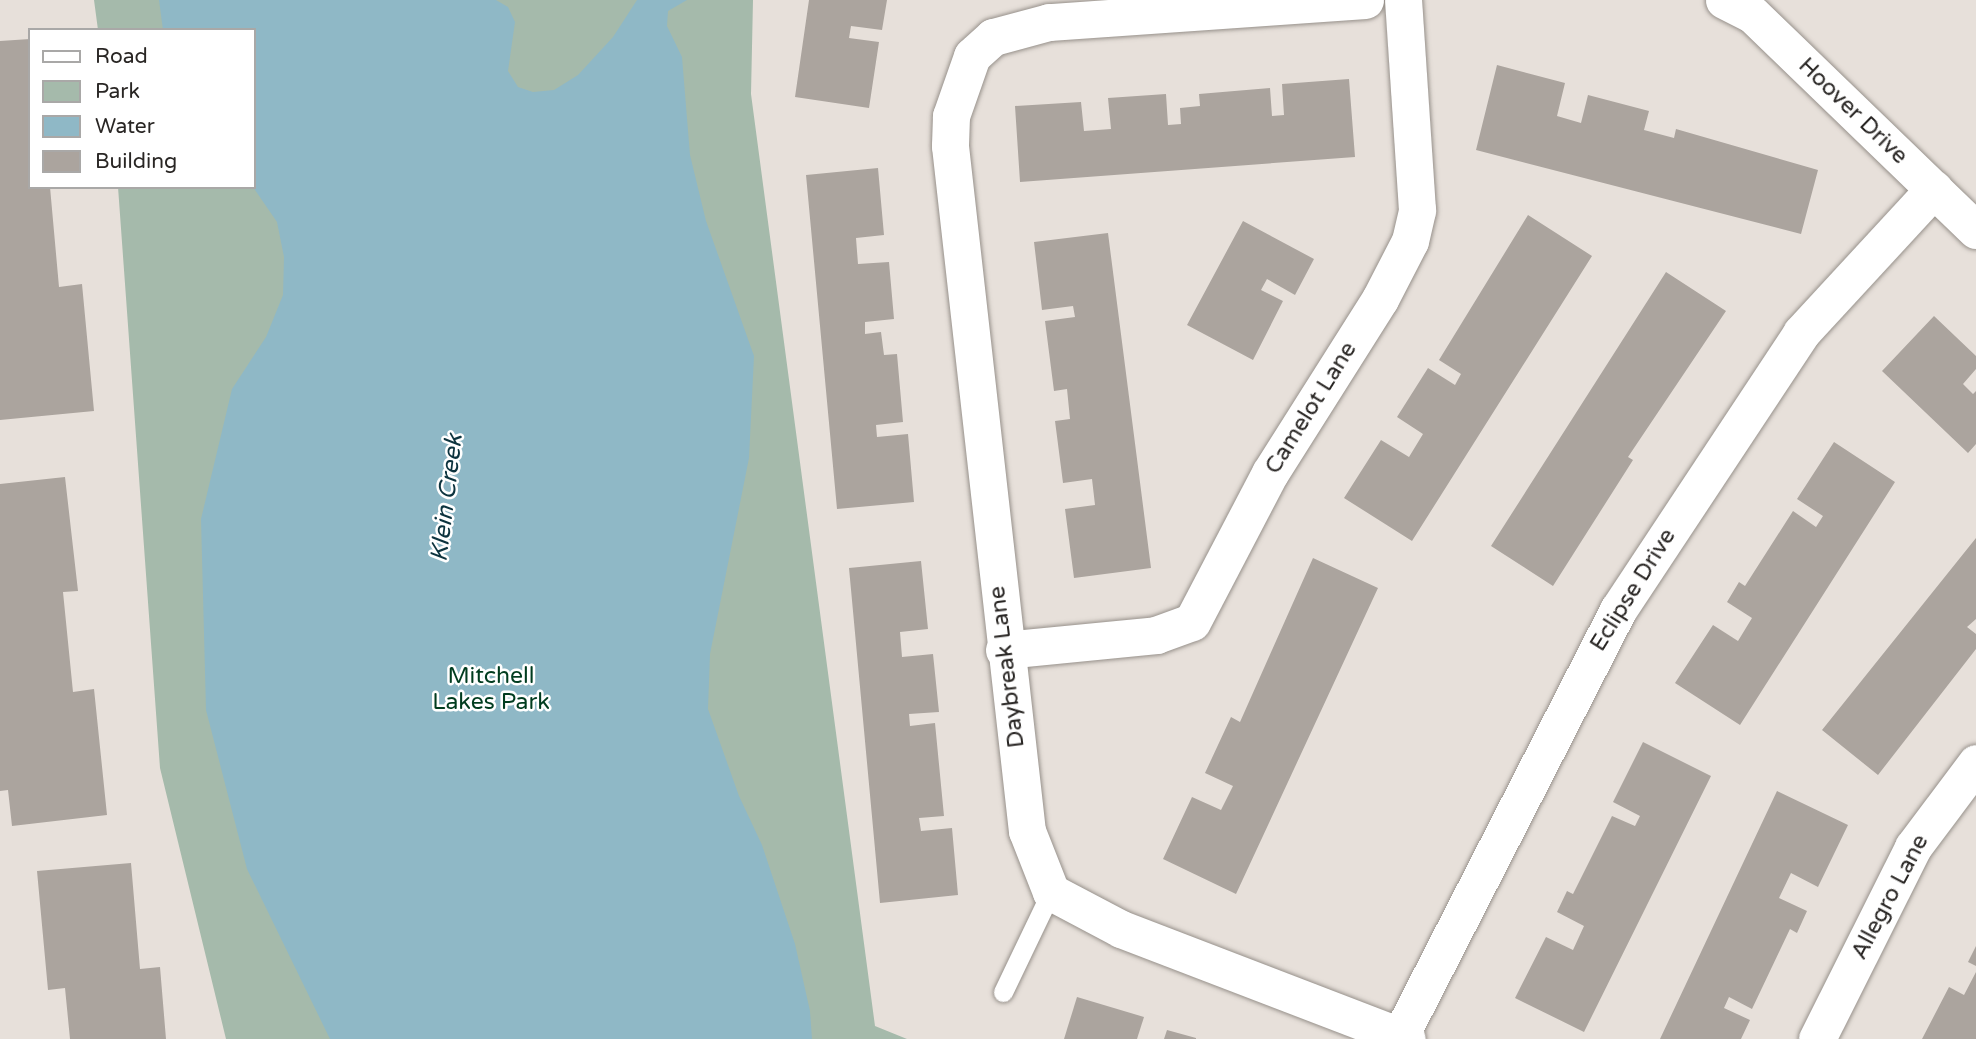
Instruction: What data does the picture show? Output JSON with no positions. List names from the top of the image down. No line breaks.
{"streets":{"street":["Hoover Drive","Camelot Lane","Eclipse Drive","Daybreak Lane","Allegro Lane"]},"crossings":[["Hoover Drive","Eclipse Drive"],["Camelot Lane","Daybreak Lane"]],"water":["Klein Creek"],"parks":["Mitchell Lakes Park"],"legend":["Road","Park","Water","Building"]}
